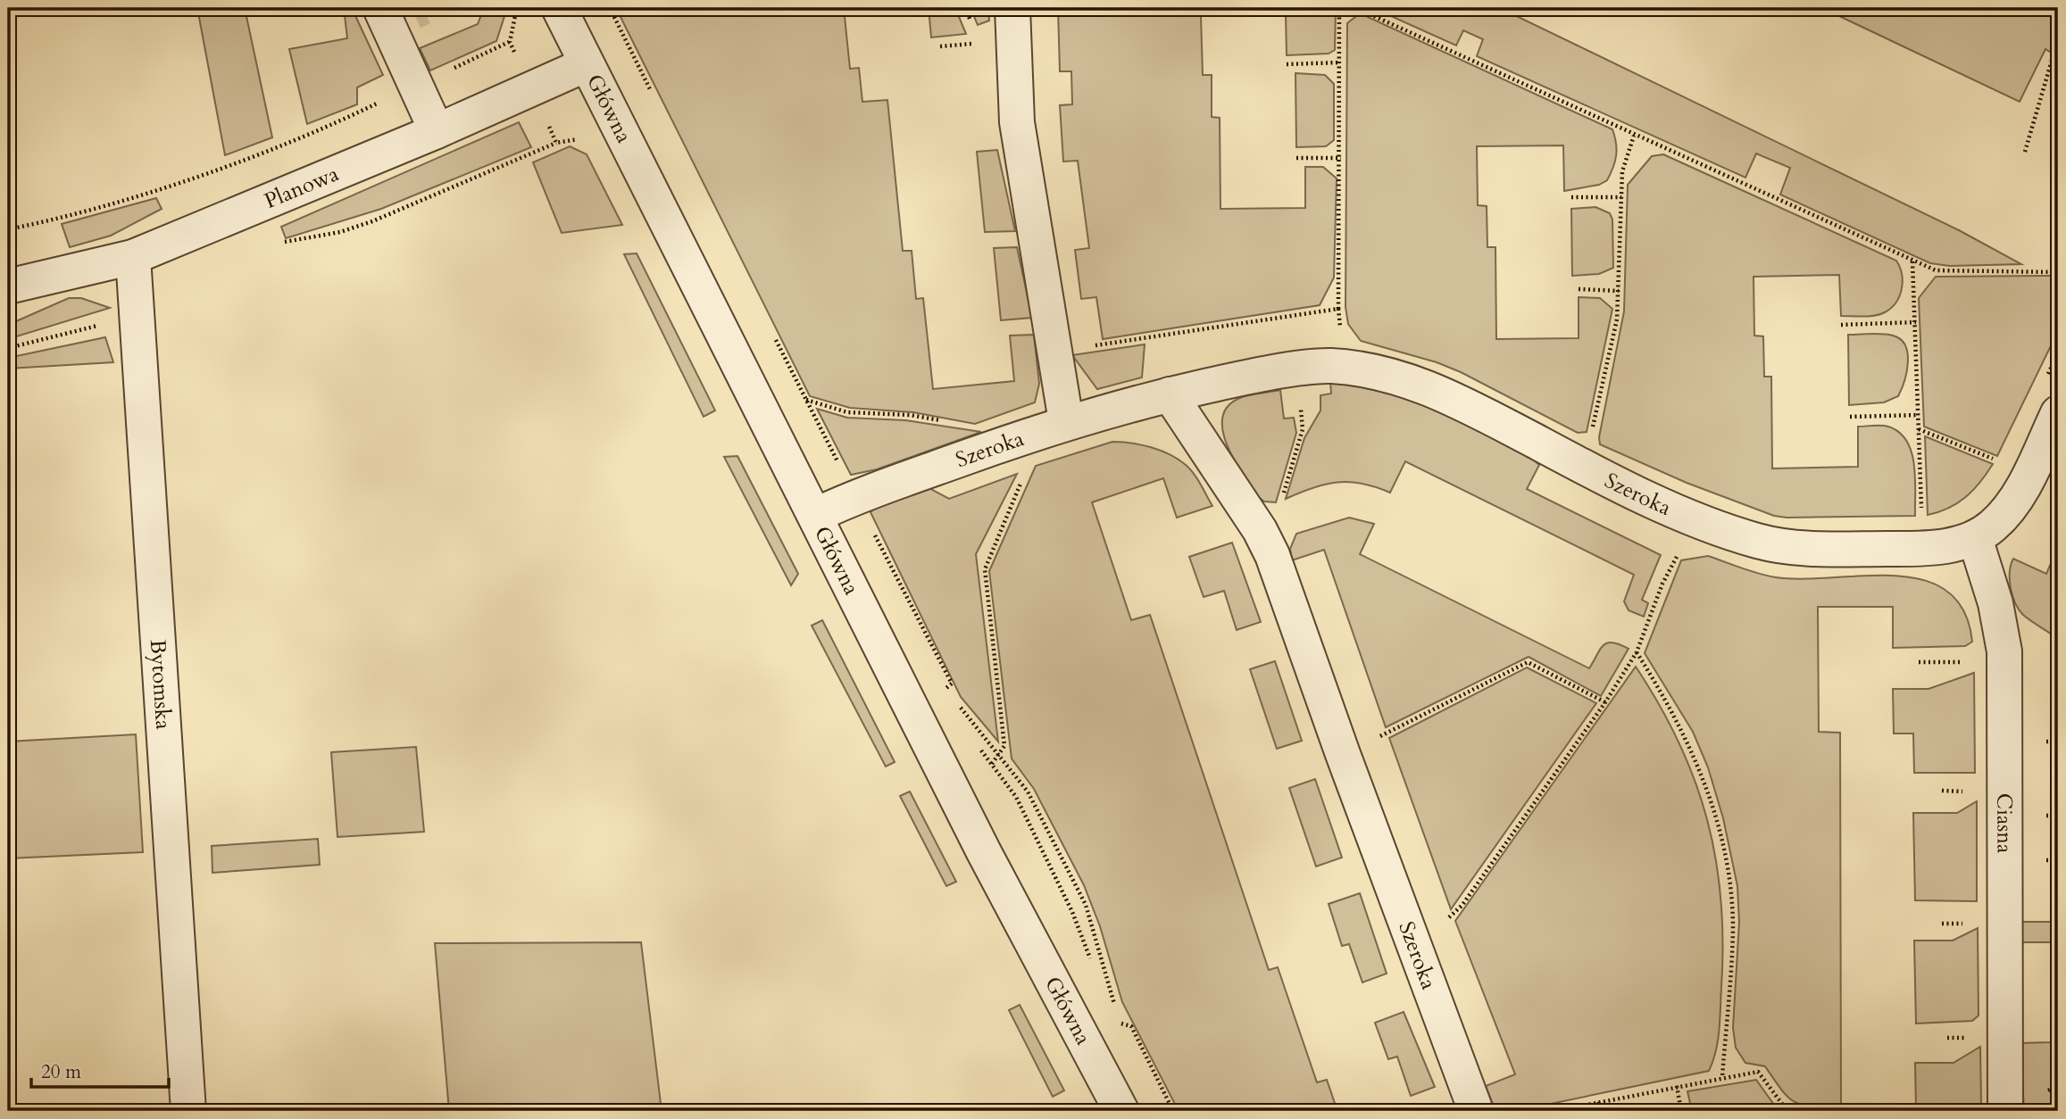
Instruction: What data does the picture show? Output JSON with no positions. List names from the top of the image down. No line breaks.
{"streets":{"street":["Główna","Planowa","Szeroka","Bytomska","Ciasna"]},"crossings":[["Główna","Planowa"],["Główna","Szeroka"],["Planowa","Bytomska"],["Szeroka","Ciasna"]],"scale_bar":"20 m"}
